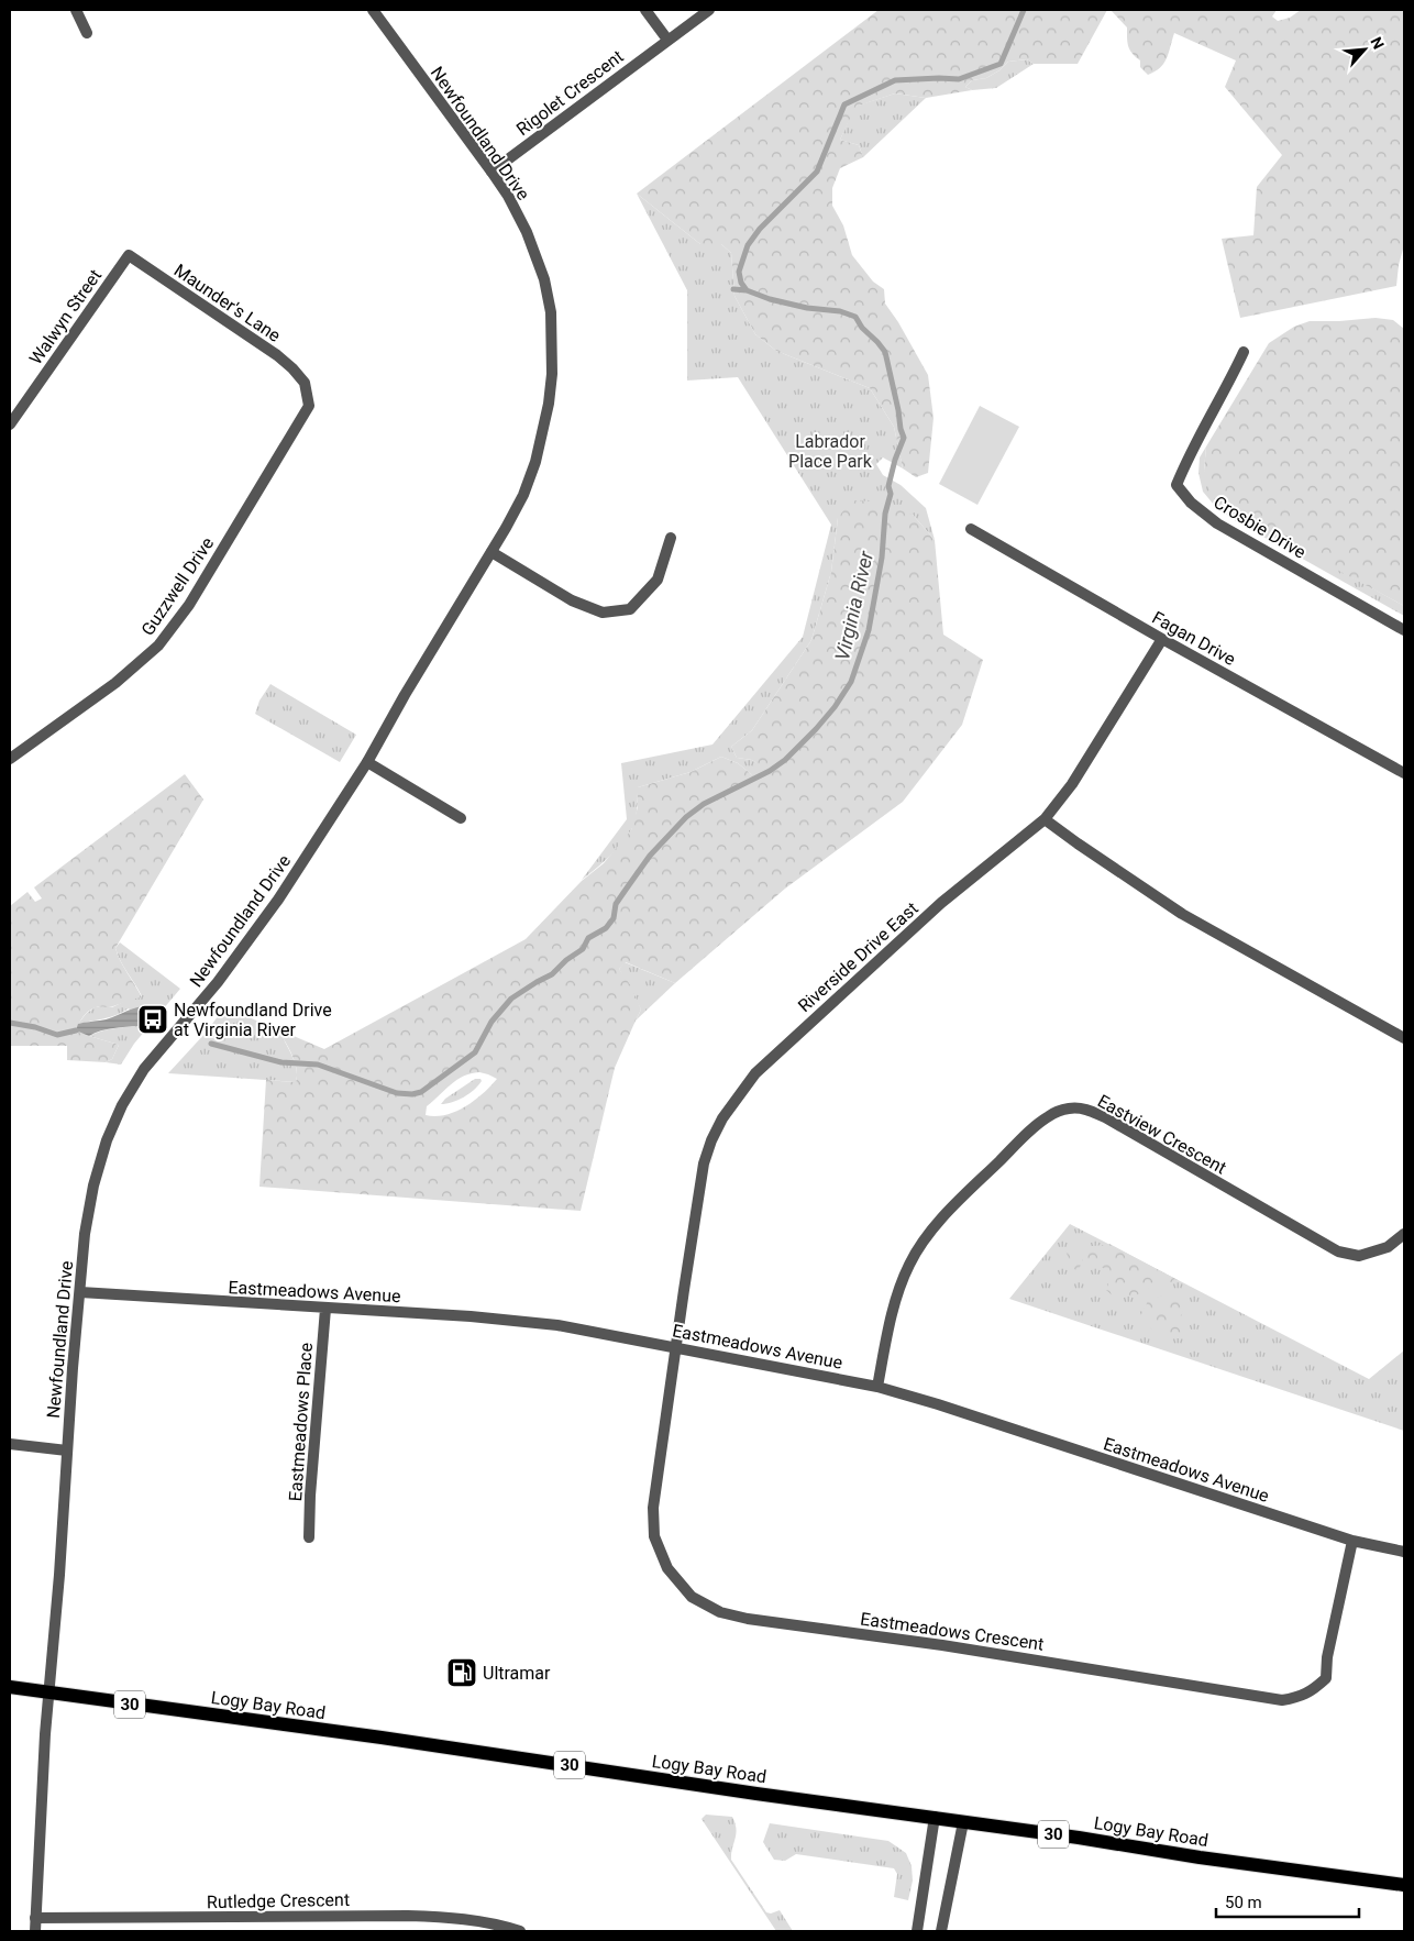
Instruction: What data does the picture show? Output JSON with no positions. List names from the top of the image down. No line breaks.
{"streets":{"main road":["30","Logy Bay Road"],"street":["Rigolet Crescent","Newfoundland Drive","Maunder's Lane","Walwyn Street","Crosbie Drive","Guzzwell Drive","Fagan Drive","Riverside Drive East","Eastview Crescent","Eastmeadows Avenue","Eastmeadows Place","Eastmeadows Crescent","Rutledge Crescent"]},"crossings":[["Rigolet Crescent","Newfoundland Drive"],["Newfoundland Drive","Eastmeadows Avenue"],["Newfoundland Drive","Logy Bay Road"],["Newfoundland Drive","Rutledge Crescent"],["Maunder's Lane","Walwyn Street"],["Maunder's Lane","Guzzwell Drive"],["Fagan Drive","Riverside Drive East"],["Riverside Drive East","Eastmeadows Avenue"],["Riverside Drive East","Eastmeadows Crescent"],["Eastview Crescent","Eastmeadows Avenue"],["Eastmeadows Avenue","Eastmeadows Place"],["Eastmeadows Avenue","Eastmeadows Crescent"]],"water":["Virginia River"],"parks":["Labrador Place Park"],"places":{"bus stop":["Newfoundland Drive at Virginia River"],"fuel station":["Ultramar"]},"scale_bar":"50 m","north":"top right"}
